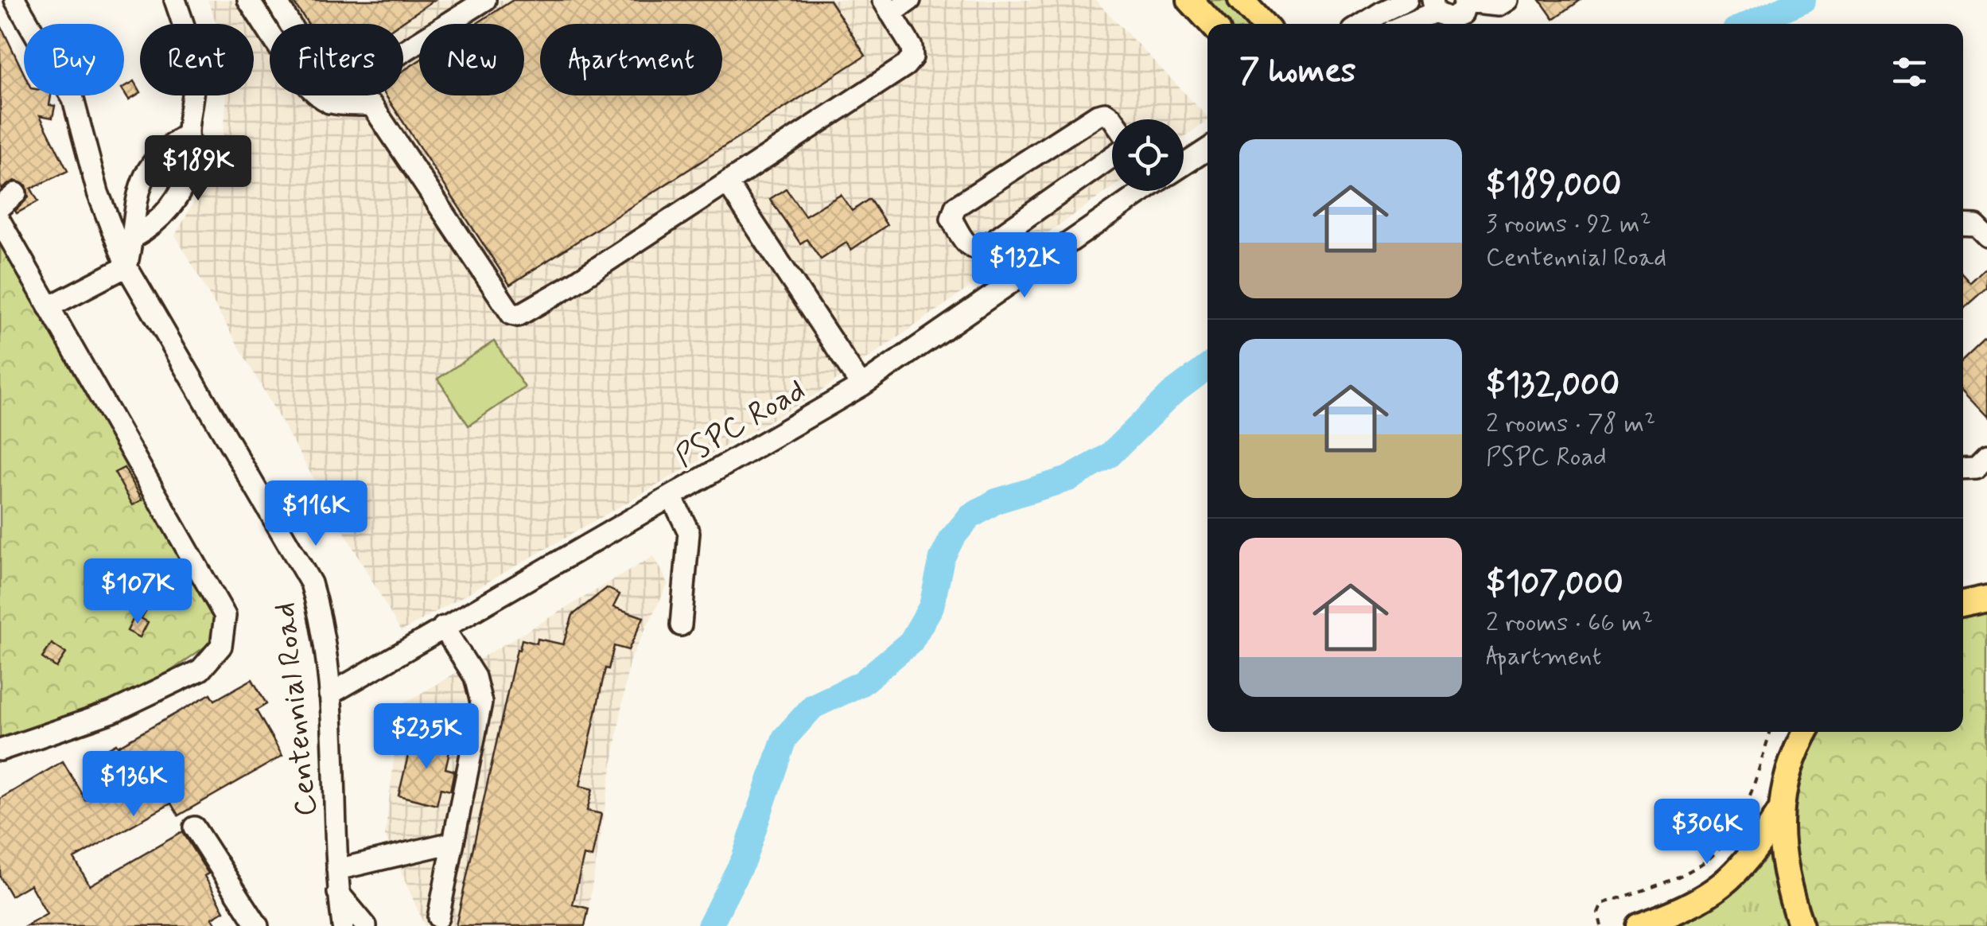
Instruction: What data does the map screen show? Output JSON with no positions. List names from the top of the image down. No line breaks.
{"streets":{"street":["PSPC Road","Centennial Road"]},"crossings":[["PSPC Road","Centennial Road"]],"page":{"chip":["Buy","Rent","Filters","New","Apartment"],"heading":"7 homes","list":[{"name":"$189,000","note":"3 rooms · 92 m² · Centennial Road"},{"name":"$132,000","note":"2 rooms · 78 m² · PSPC Road"},{"name":"$107,000","note":"2 rooms · 66 m² · Apartment"}],"price":["$189K","$132K","$116K","$107K","$235K","$136K","$306K"]}}
